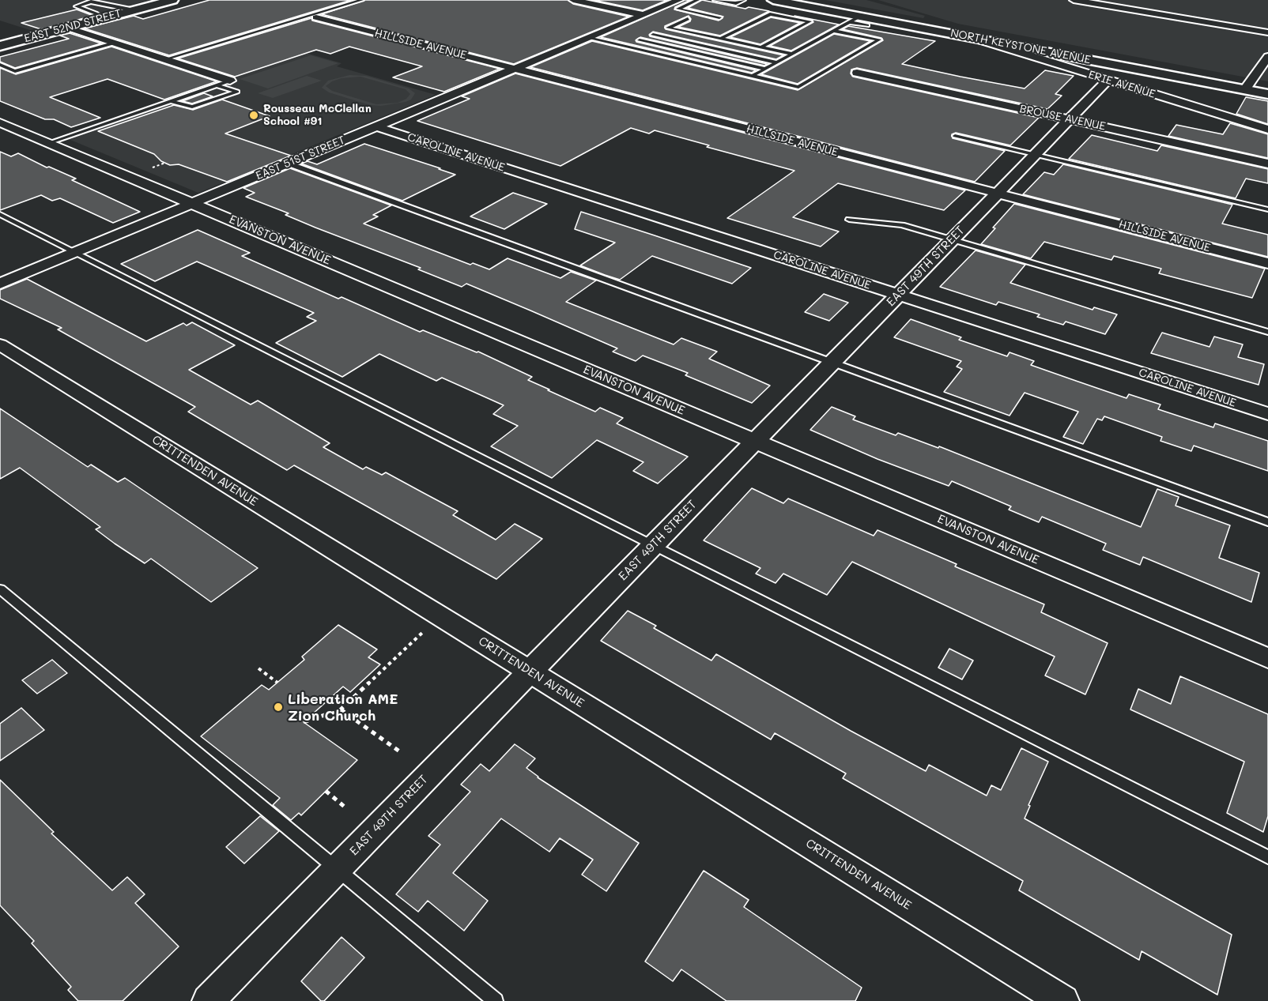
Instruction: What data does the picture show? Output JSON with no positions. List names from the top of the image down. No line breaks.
{"streets":{"main road":["EAST 52ND STREET","NORTH KEYSTONE AVENUE"],"street":["HILLSIDE AVENUE","ERIE AVENUE","BROUSE AVENUE","CAROLINE AVENUE","EAST 51ST STREET","EVANSTON AVENUE","EAST 49TH STREET","CRITTENDEN AVENUE"]},"crossings":[["HILLSIDE AVENUE","EAST 51ST STREET"],["HILLSIDE AVENUE","EAST 49TH STREET"],["NORTH KEYSTONE AVENUE","ERIE AVENUE"],["ERIE AVENUE","EAST 49TH STREET"],["BROUSE AVENUE","EAST 49TH STREET"],["CAROLINE AVENUE","EAST 51ST STREET"],["CAROLINE AVENUE","EAST 49TH STREET"],["EAST 51ST STREET","EVANSTON AVENUE"],["EVANSTON AVENUE","EAST 49TH STREET"],["EAST 49TH STREET","CRITTENDEN AVENUE"]],"places":["Rousseau McClellan School #91","Liberation AME Zion Church"]}
